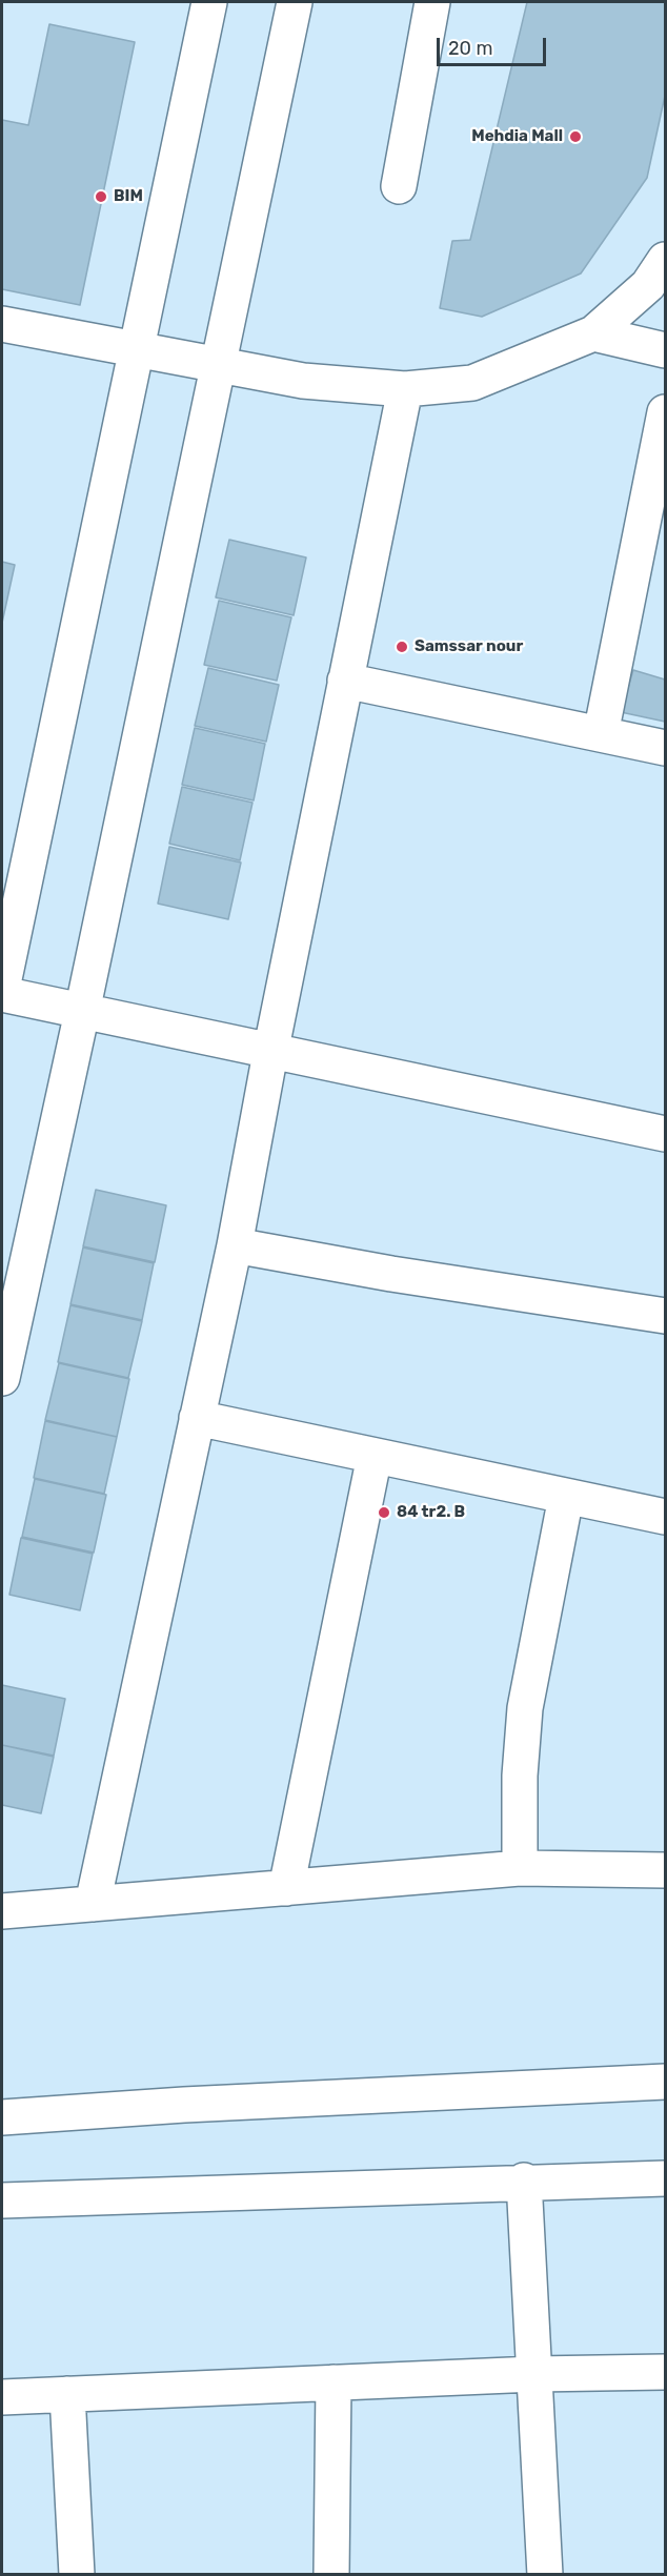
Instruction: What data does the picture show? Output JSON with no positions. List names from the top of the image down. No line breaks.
{"places":["Mehdia Mall","BIM","Samssar nour","84 tr2. B"],"scale_bar":"20 m"}
